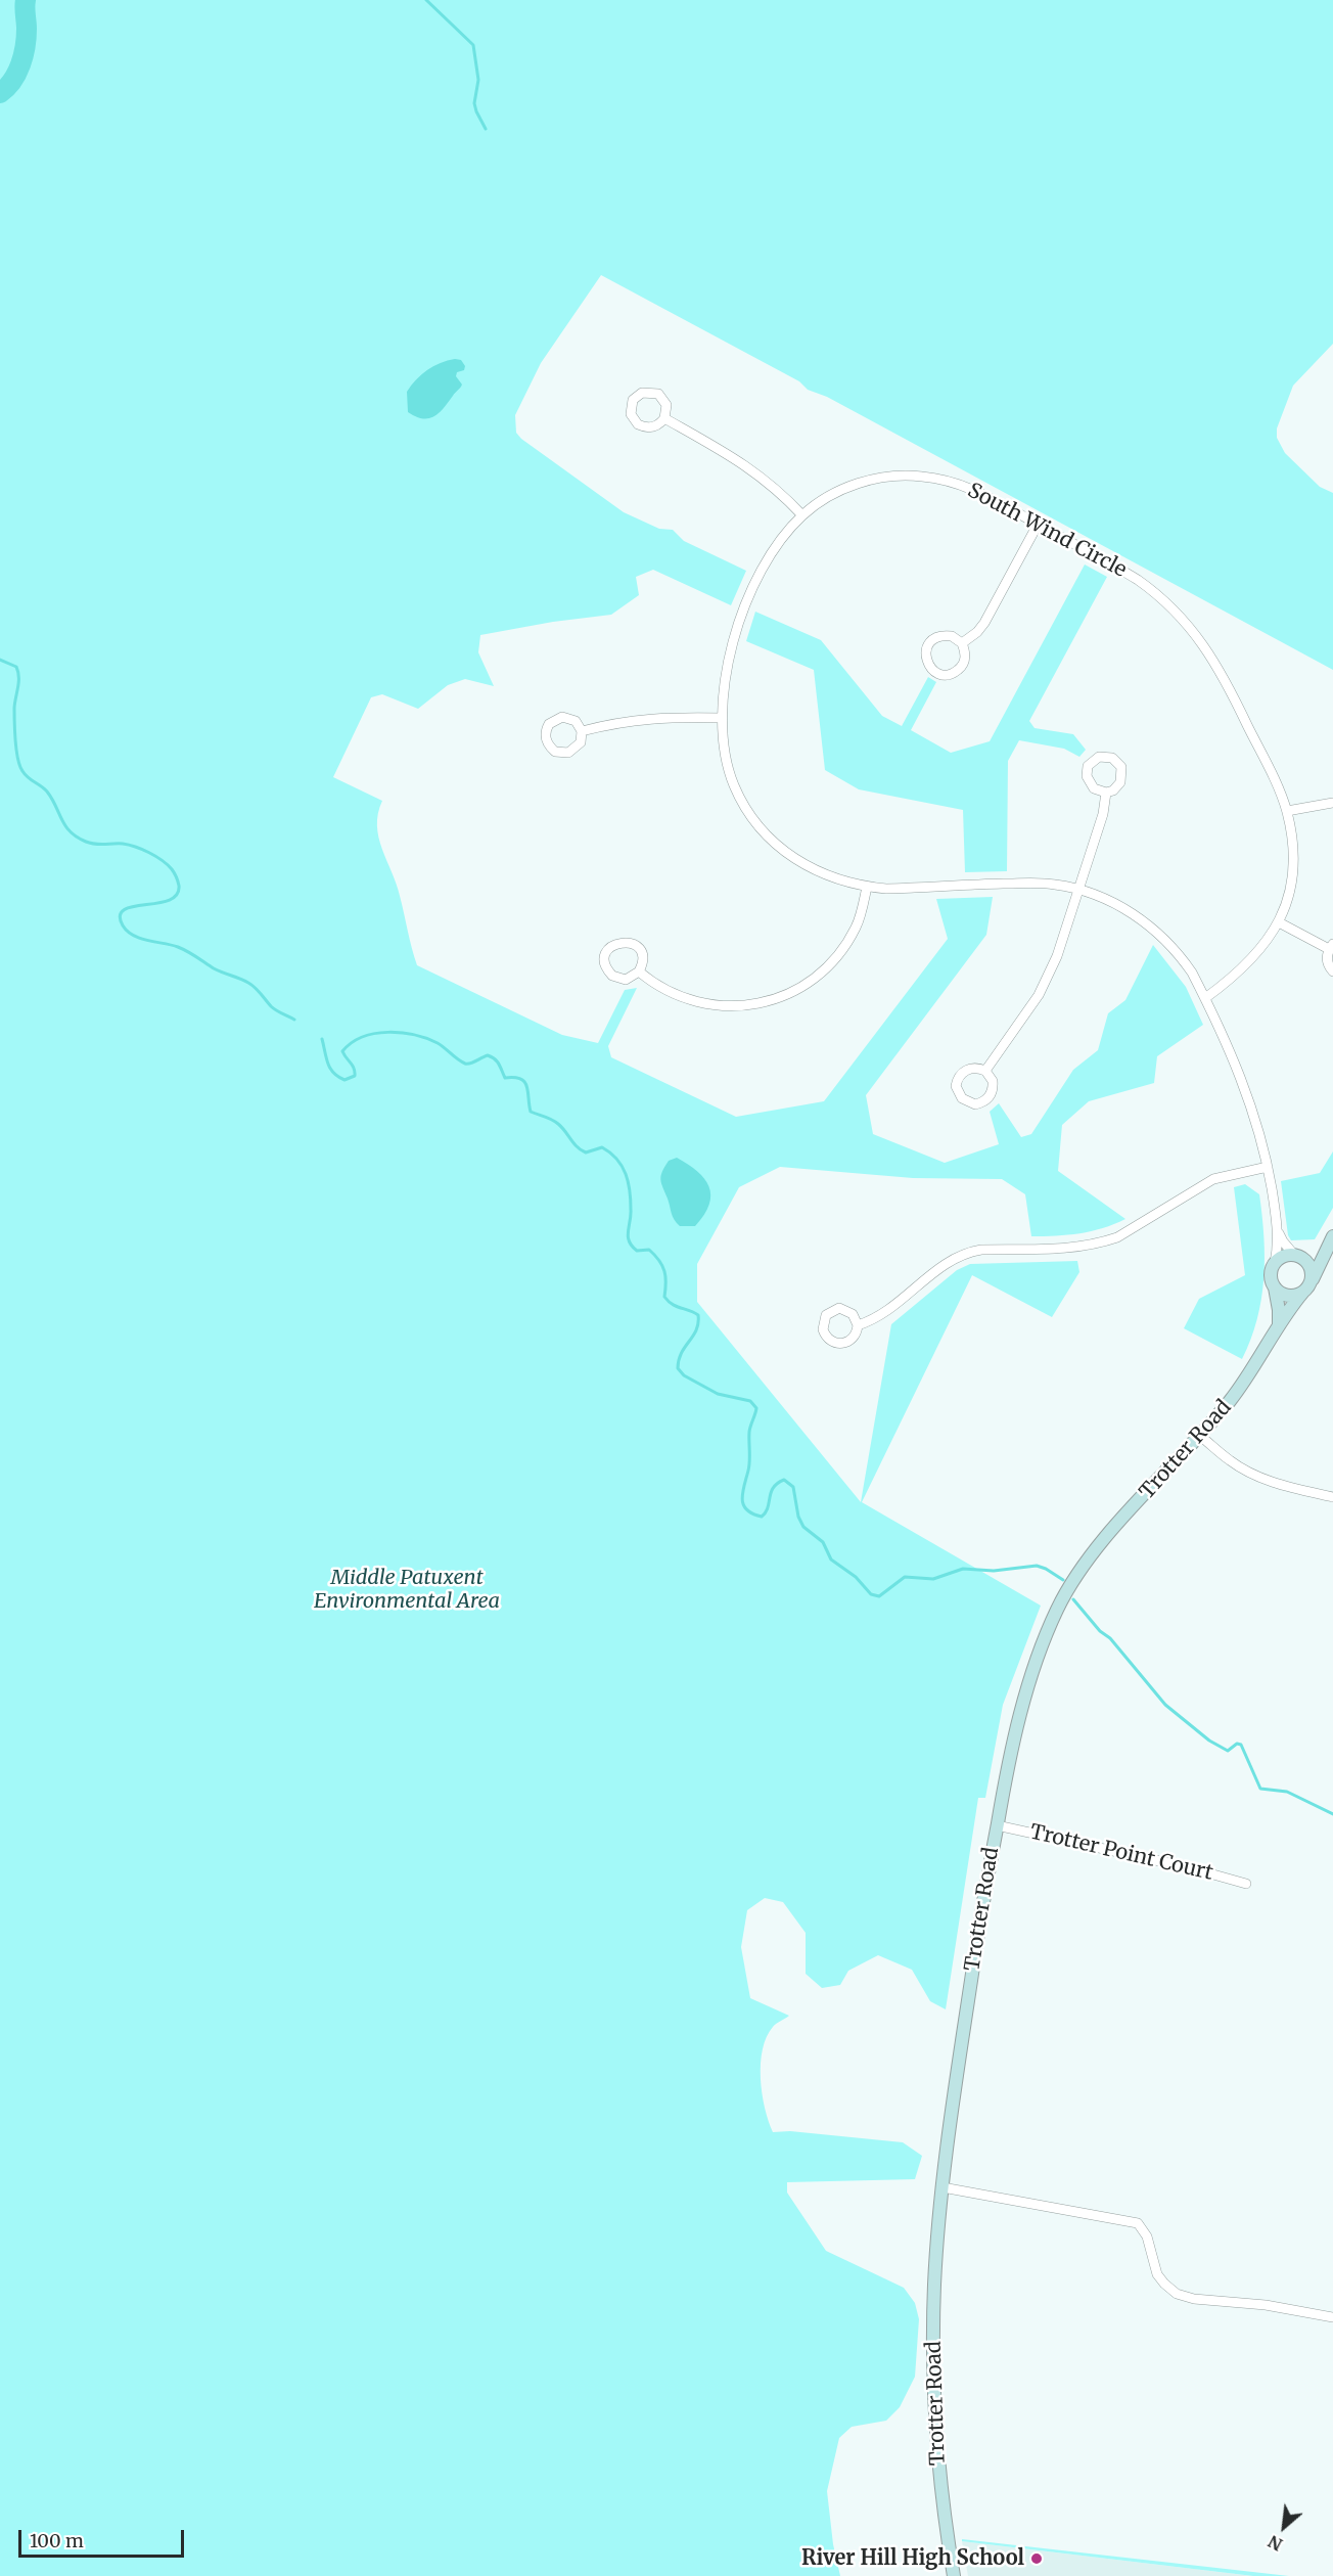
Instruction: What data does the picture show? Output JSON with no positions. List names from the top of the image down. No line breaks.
{"streets":{"street":["South Wind Circle","Trotter Road","Trotter Point Court"]},"crossings":[["South Wind Circle","Trotter Road"],["Trotter Road","Trotter Point Court"]],"parks":["Middle Patuxent Environmental Area"],"places":["River Hill High School"],"scale_bar":"100 m","north":"bottom left"}
